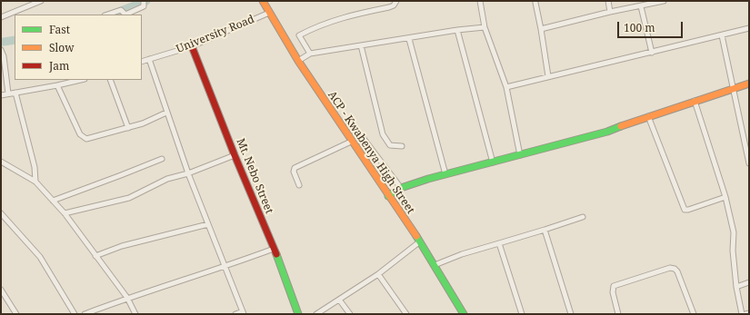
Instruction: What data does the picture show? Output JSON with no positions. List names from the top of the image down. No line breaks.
{"streets":{"street":["University Road","ACP - Kwabenya High Street","Mt. Nebo Street"]},"crossings":[["University Road","ACP - Kwabenya High Street"],["University Road","Mt. Nebo Street"]],"legend":["Fast","Slow","Jam"],"scale_bar":"100 m"}
